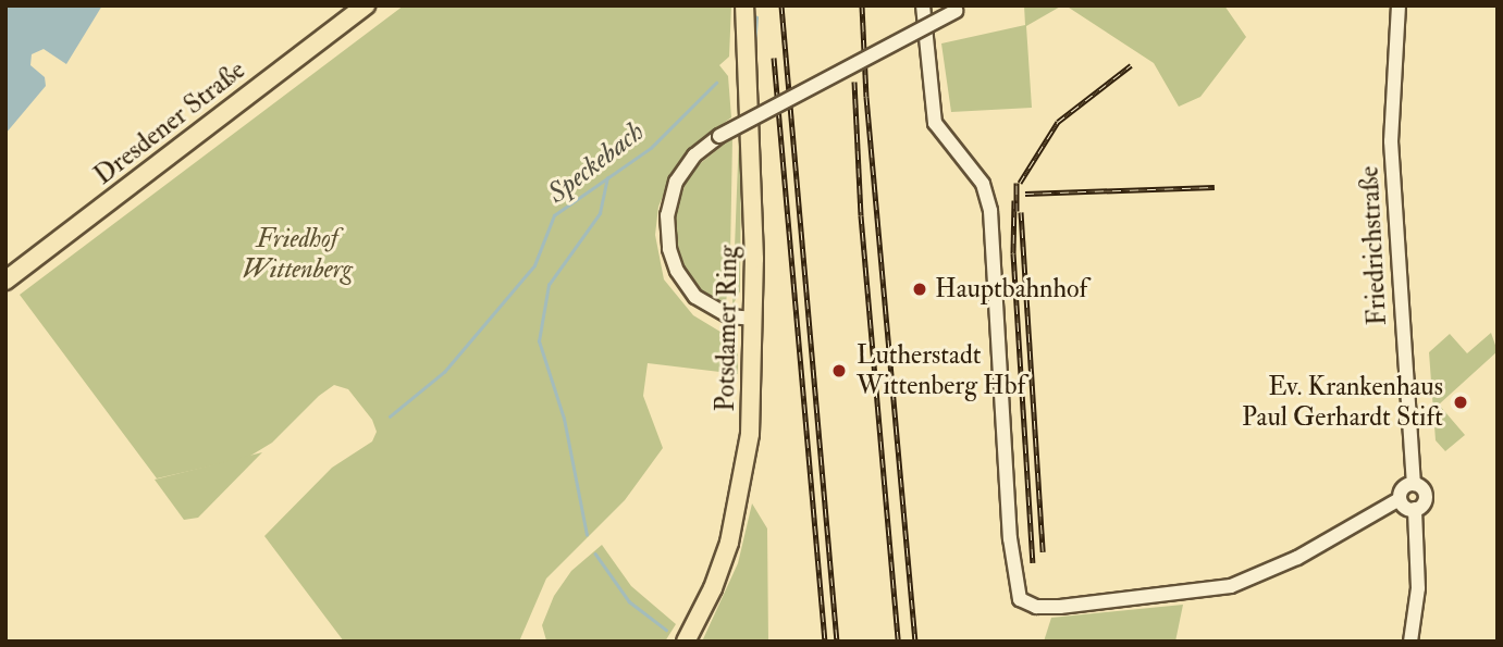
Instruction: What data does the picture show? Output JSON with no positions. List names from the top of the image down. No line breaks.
{"streets":{"main road":["Dresdener Straße","Potsdamer Ring"],"street":["Friedrichstraße"]},"water":["Speckebach"],"parks":["Friedhof Wittenberg"],"places":["Hauptbahnhof","Lutherstadt Wittenberg Hbf","Ev. Krankenhaus Paul Gerhardt Stift"]}
